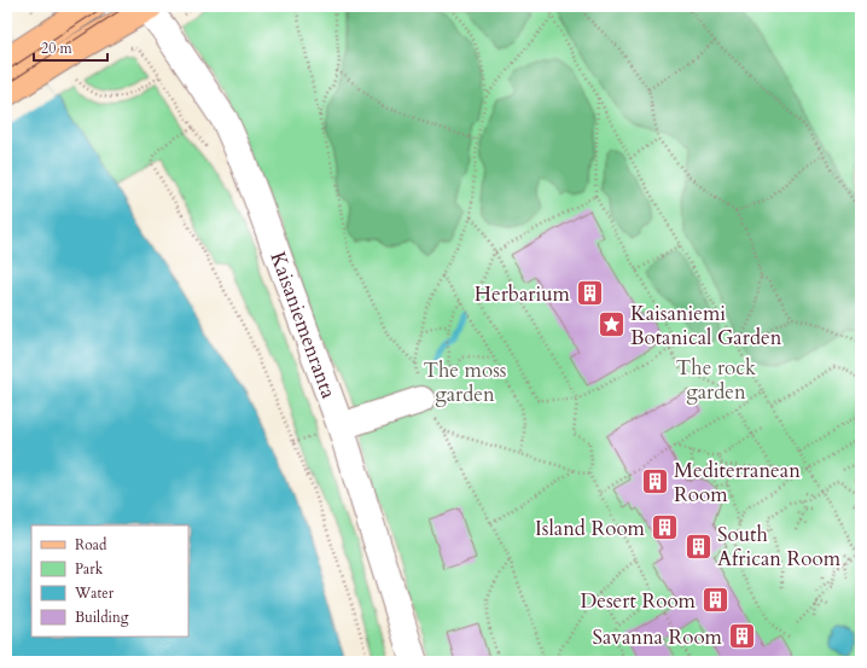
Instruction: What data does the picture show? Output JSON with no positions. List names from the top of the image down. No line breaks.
{"streets":{"street":["Kaisaniemenranta"]},"parks":["The rock garden","The moss garden"],"places":{"building":["Herbarium","Mediterranean Room","Island Room","South African Room","Desert Room","Savanna Room"],"place":["Kaisaniemi Botanical Garden"]},"legend":["Road","Park","Water","Building"],"scale_bar":"20 m"}
